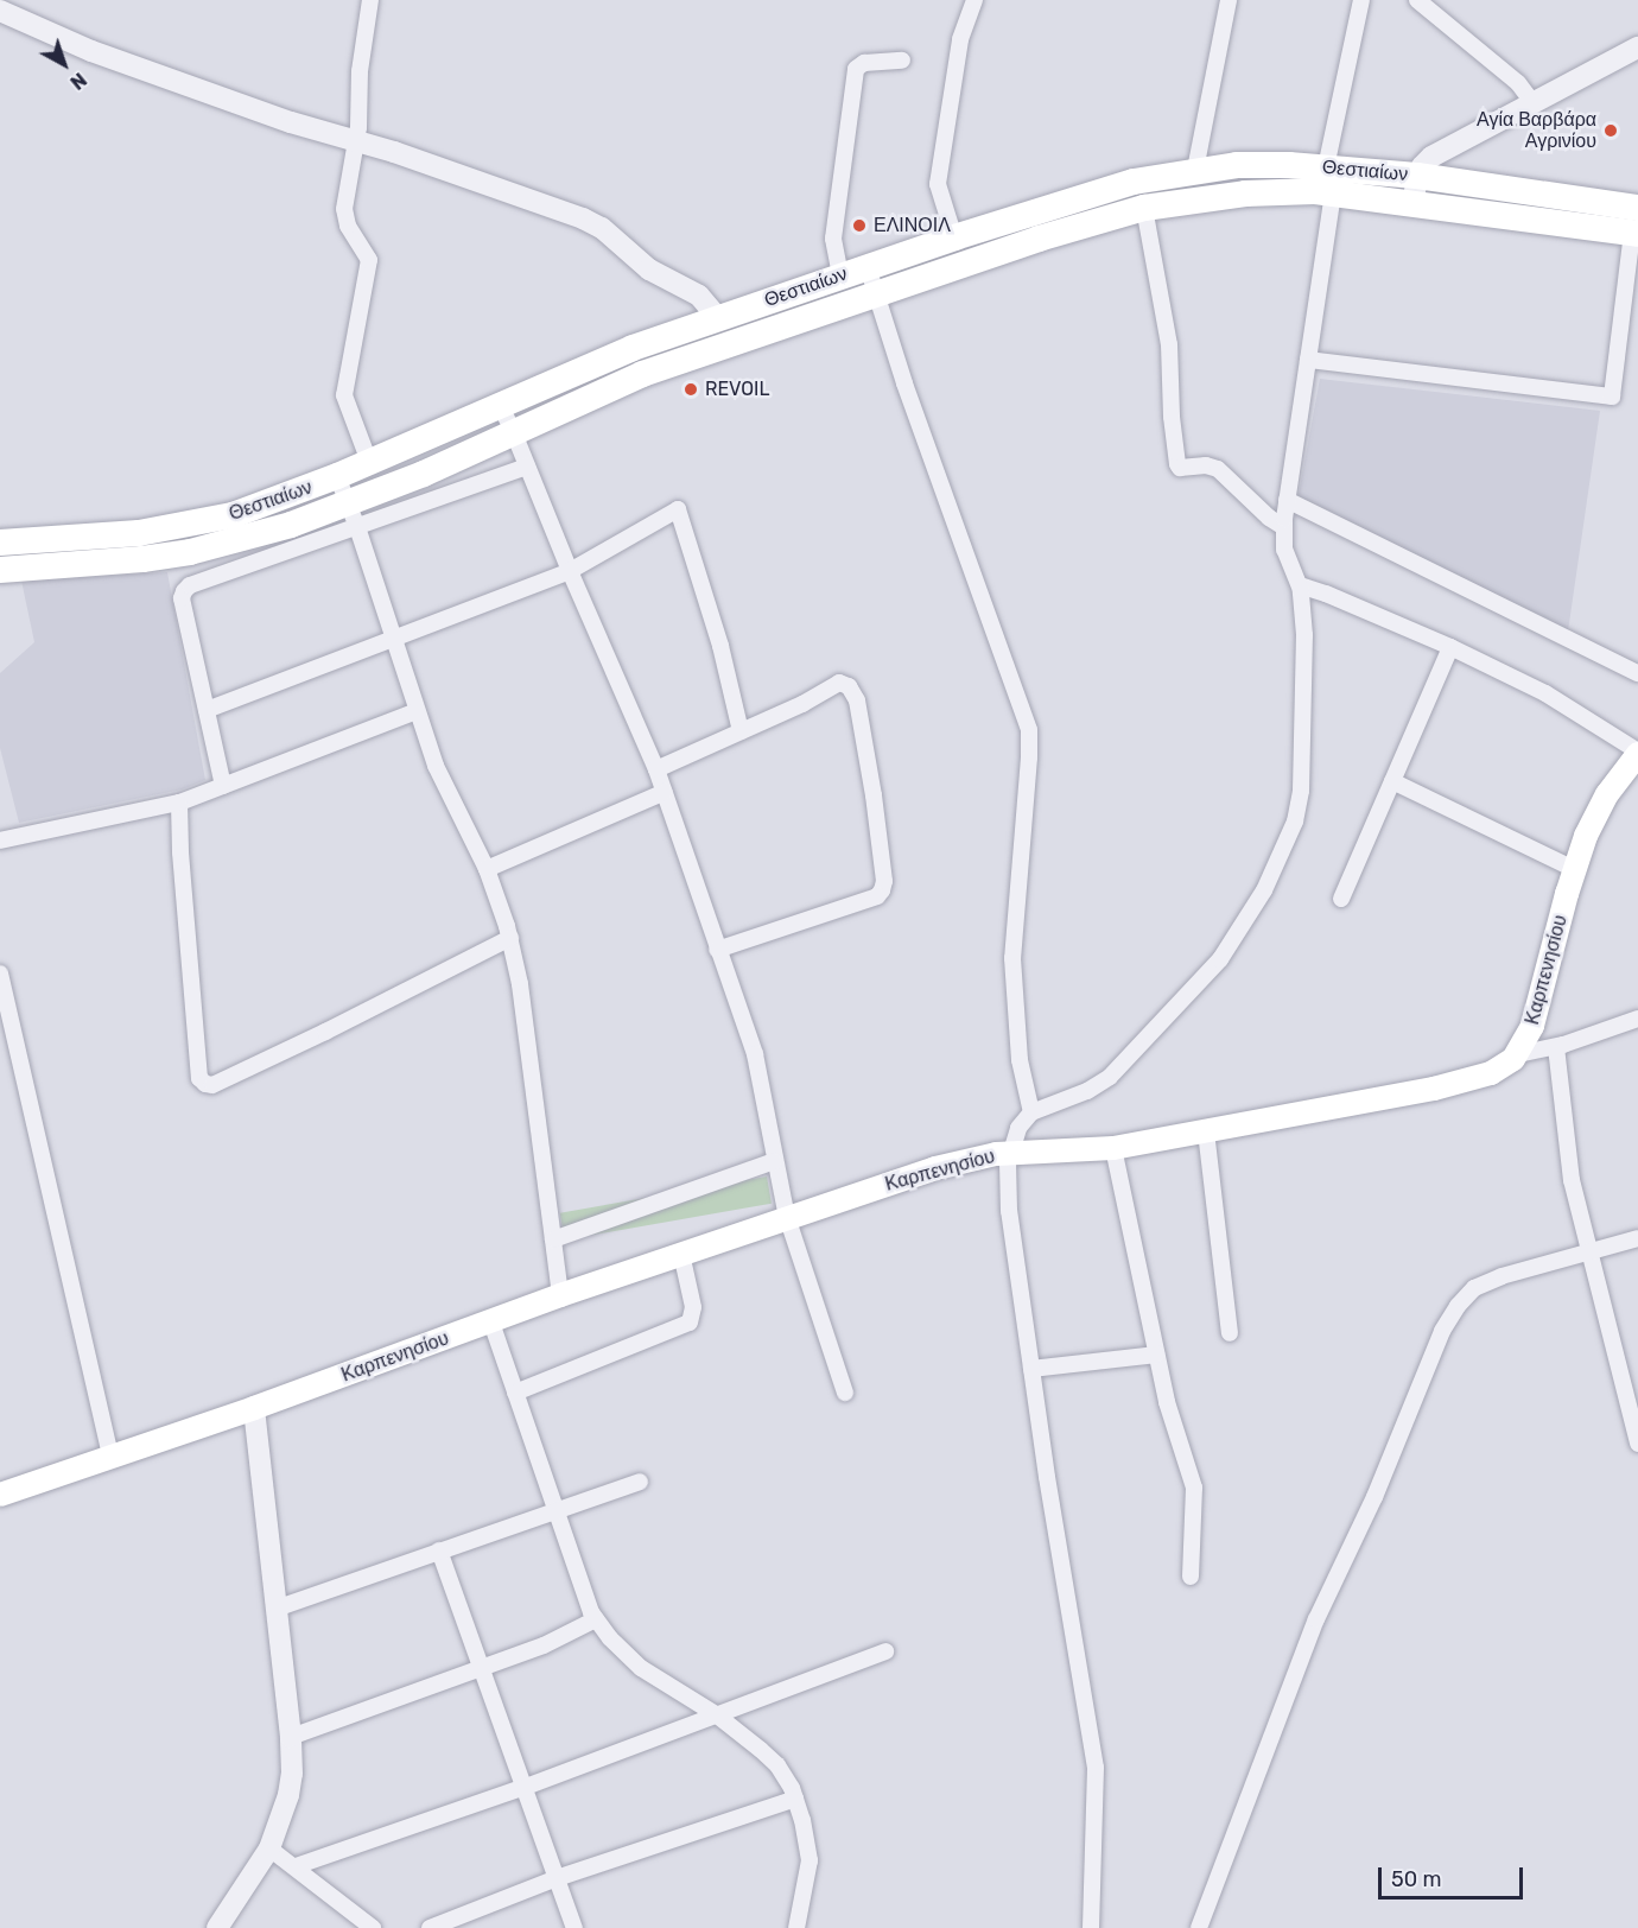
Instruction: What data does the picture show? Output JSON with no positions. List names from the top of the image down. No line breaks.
{"streets":{"main road":["Θεστιαίων","Καρπενησίου"]},"places":["Αγία Βαρβάρα Αγρινίου","ΕΛΙΝΟΙΛ","REVOIL"],"scale_bar":"50 m","north":"bottom right"}
